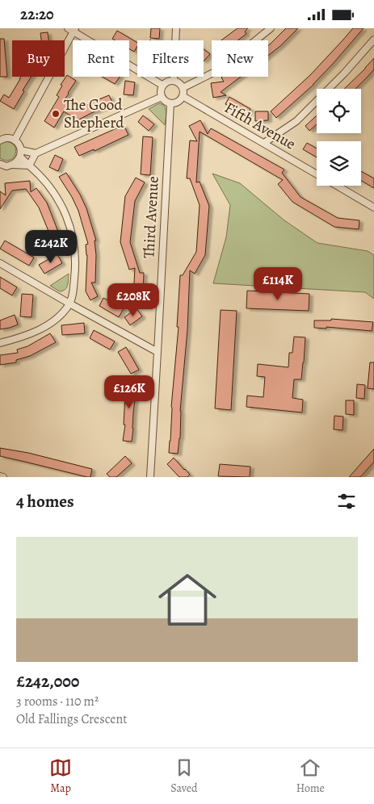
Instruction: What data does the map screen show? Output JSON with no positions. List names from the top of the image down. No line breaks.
{"streets":{"street":["Fifth Avenue","Third Avenue"]},"crossings":[["Fifth Avenue","Third Avenue"]],"places":["The Good Shepherd"],"page":{"status":"22:20","chip":["Buy","Rent","Filters","New"],"price":["£242K","£114K","£208K","£126K"],"heading":"4 homes","list":[{"name":"£242,000","note":"3 rooms · 110 m² · Old Fallings Crescent"}],"tabs":["Map","Saved","Home"]}}
